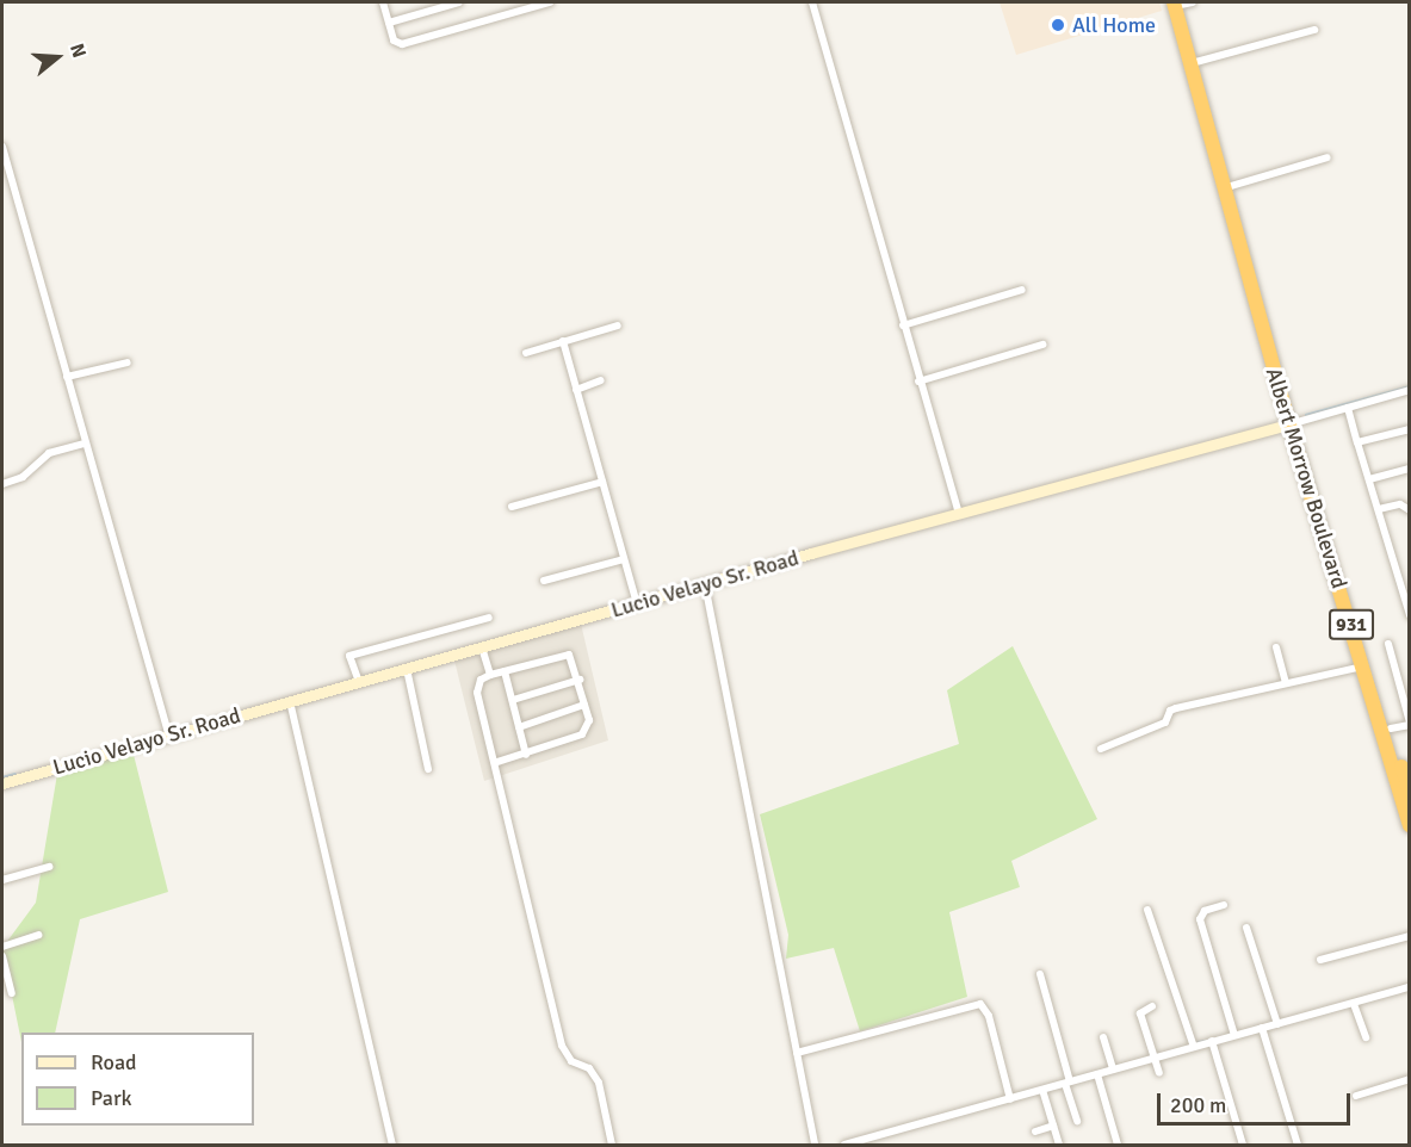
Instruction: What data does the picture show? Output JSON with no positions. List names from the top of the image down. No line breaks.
{"streets":{"highway":["Albert Morrow Boulevard","931"],"main road":["Lucio Velayo Sr. Road"]},"crossings":[["Albert Morrow Boulevard","Lucio Velayo Sr. Road"]],"places":["All Home"],"legend":["Road","Park"],"scale_bar":"200 m","north":"right"}
